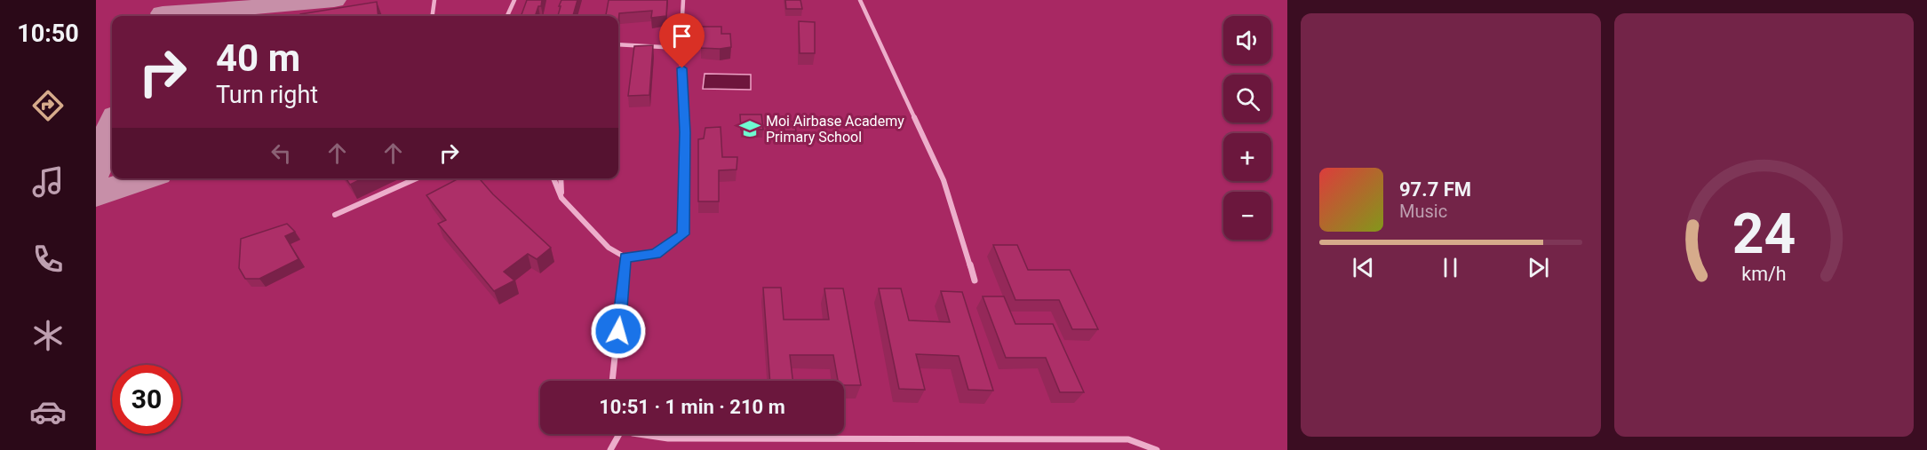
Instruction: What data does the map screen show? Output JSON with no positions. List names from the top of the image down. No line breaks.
{"places":{"school or university":["Moi Airbase Academy Primary School"]},"page":{"tabs":"10:50","map_buttons":["+","−"],"turn":["40 m","Turn right"],"song":["97.7 FM","Music"],"limit":"30","trip":"10:51 · 1 min · 210 m","gauge":["24","km/h"]}}
